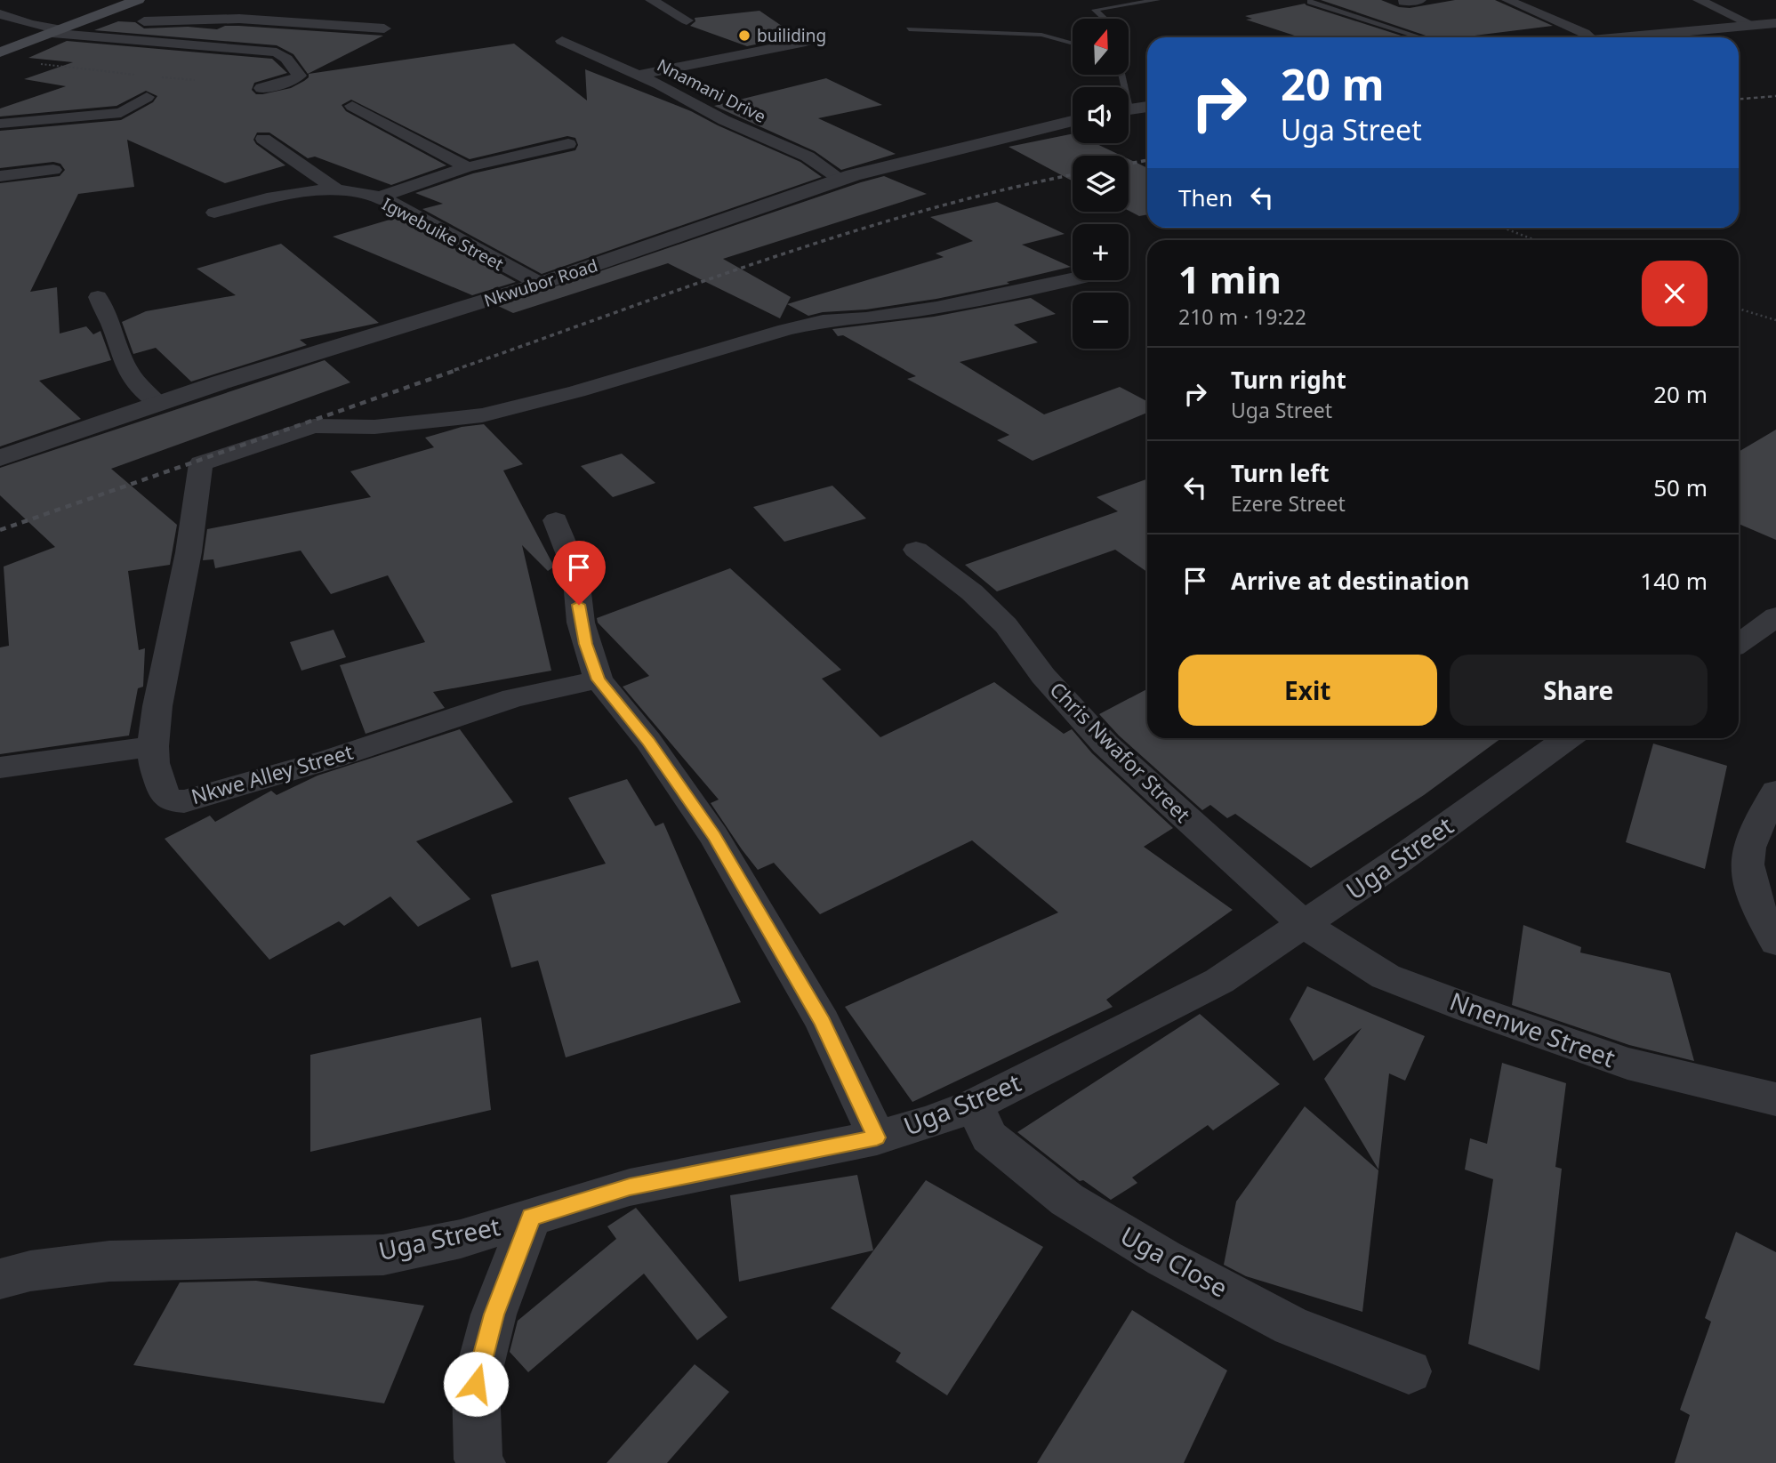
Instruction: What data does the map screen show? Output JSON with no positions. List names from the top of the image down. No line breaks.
{"streets":{"street":["Nnamani Drive","Igwebuike Street","Nkwubor Road","Chris Nwafor Street","Nkwe Alley Street","Uga Street","Nnenwe Street","Uga Close"]},"crossings":[["Nnamani Drive","Nkwubor Road"],["Igwebuike Street","Nkwubor Road"],["Chris Nwafor Street","Uga Street"],["Chris Nwafor Street","Nnenwe Street"],["Uga Street","Nnenwe Street"],["Uga Street","Uga Close"]],"places":["builiding"],"north":"top","page":{"map_buttons":["+","−"],"turn":["20 m","Uga Street"],"then":"Then","heading":["1 min","210 m · 19:22"],"list":[{"name":"Turn right","note":"Uga Street","value":"20 m"},{"name":"Turn left","note":"Ezere Street","value":"50 m"},{"name":"Arrive at destination","value":"140 m"}],"buttons":["Exit","Share"]}}
